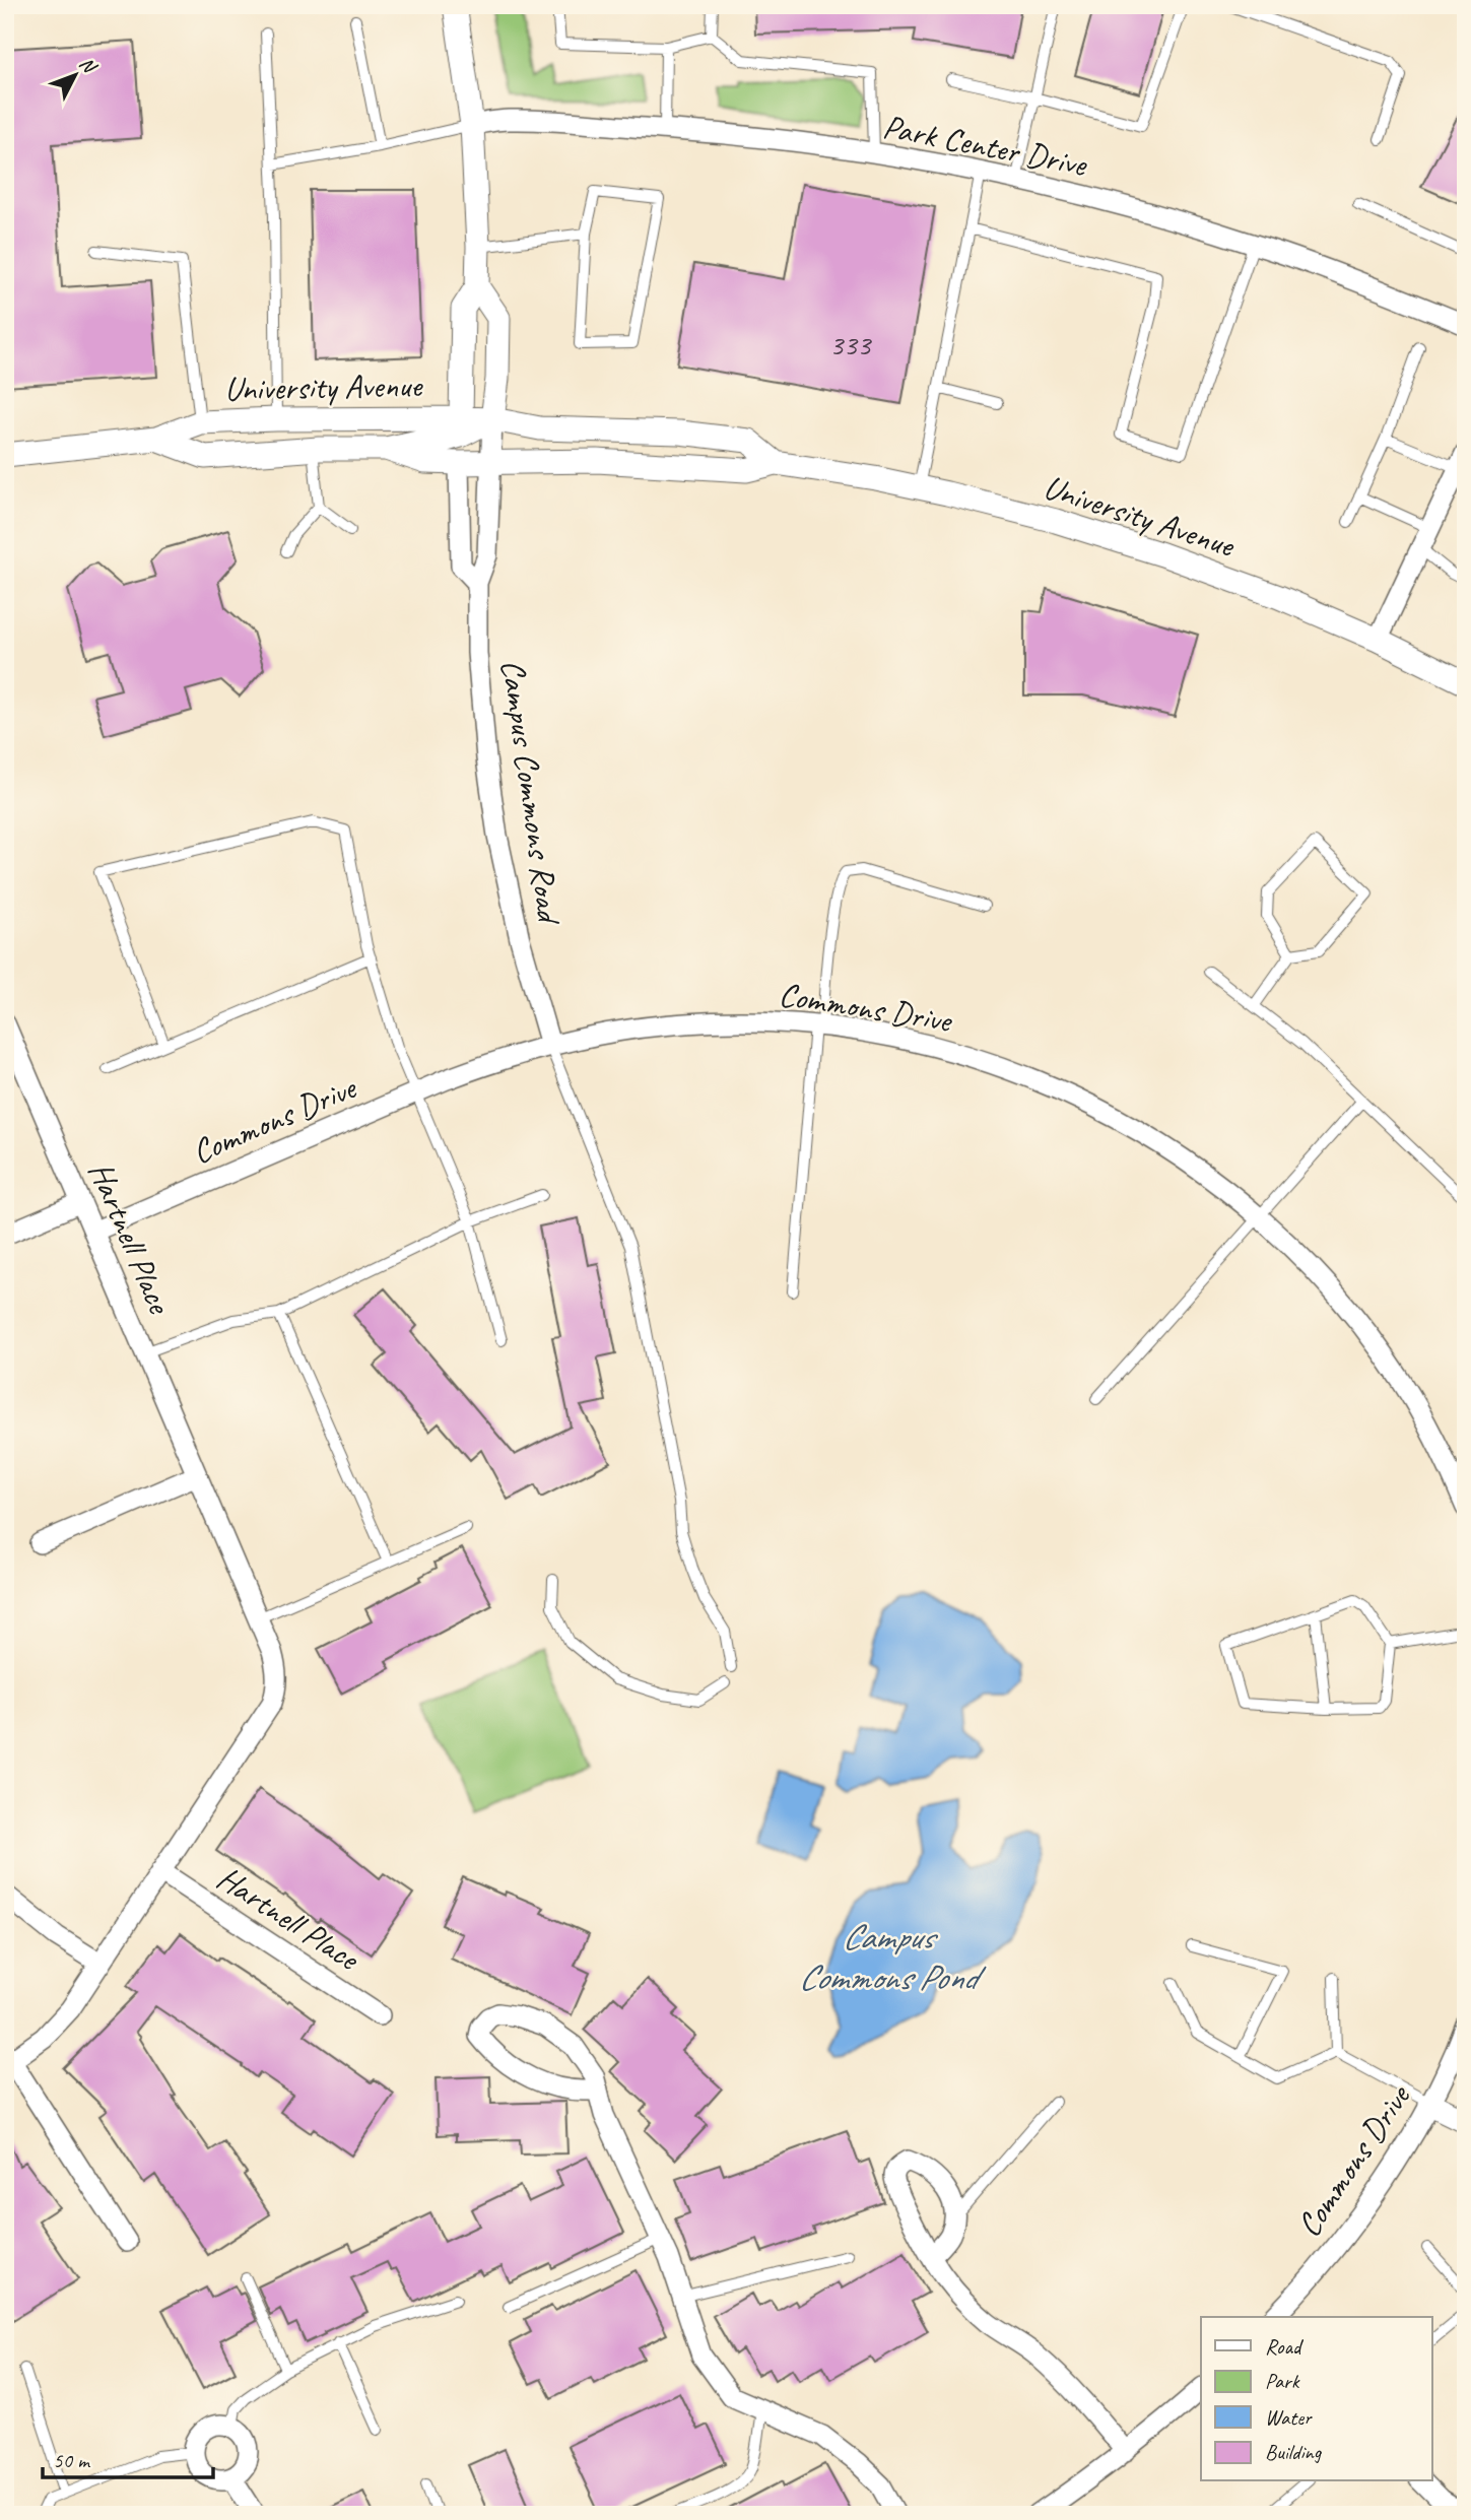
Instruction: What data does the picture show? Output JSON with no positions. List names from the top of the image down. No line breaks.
{"streets":{"street":["Park Center Drive","University Avenue","Campus Commons Road","Commons Drive","Hartnell Place"]},"crossings":[["University Avenue","Campus Commons Road"],["Campus Commons Road","Commons Drive"],["Commons Drive","Hartnell Place"]],"water":["Campus Commons Pond"],"house_numbers":["333"],"legend":["Road","Park","Water","Building"],"scale_bar":"50 m","north":"top right"}
